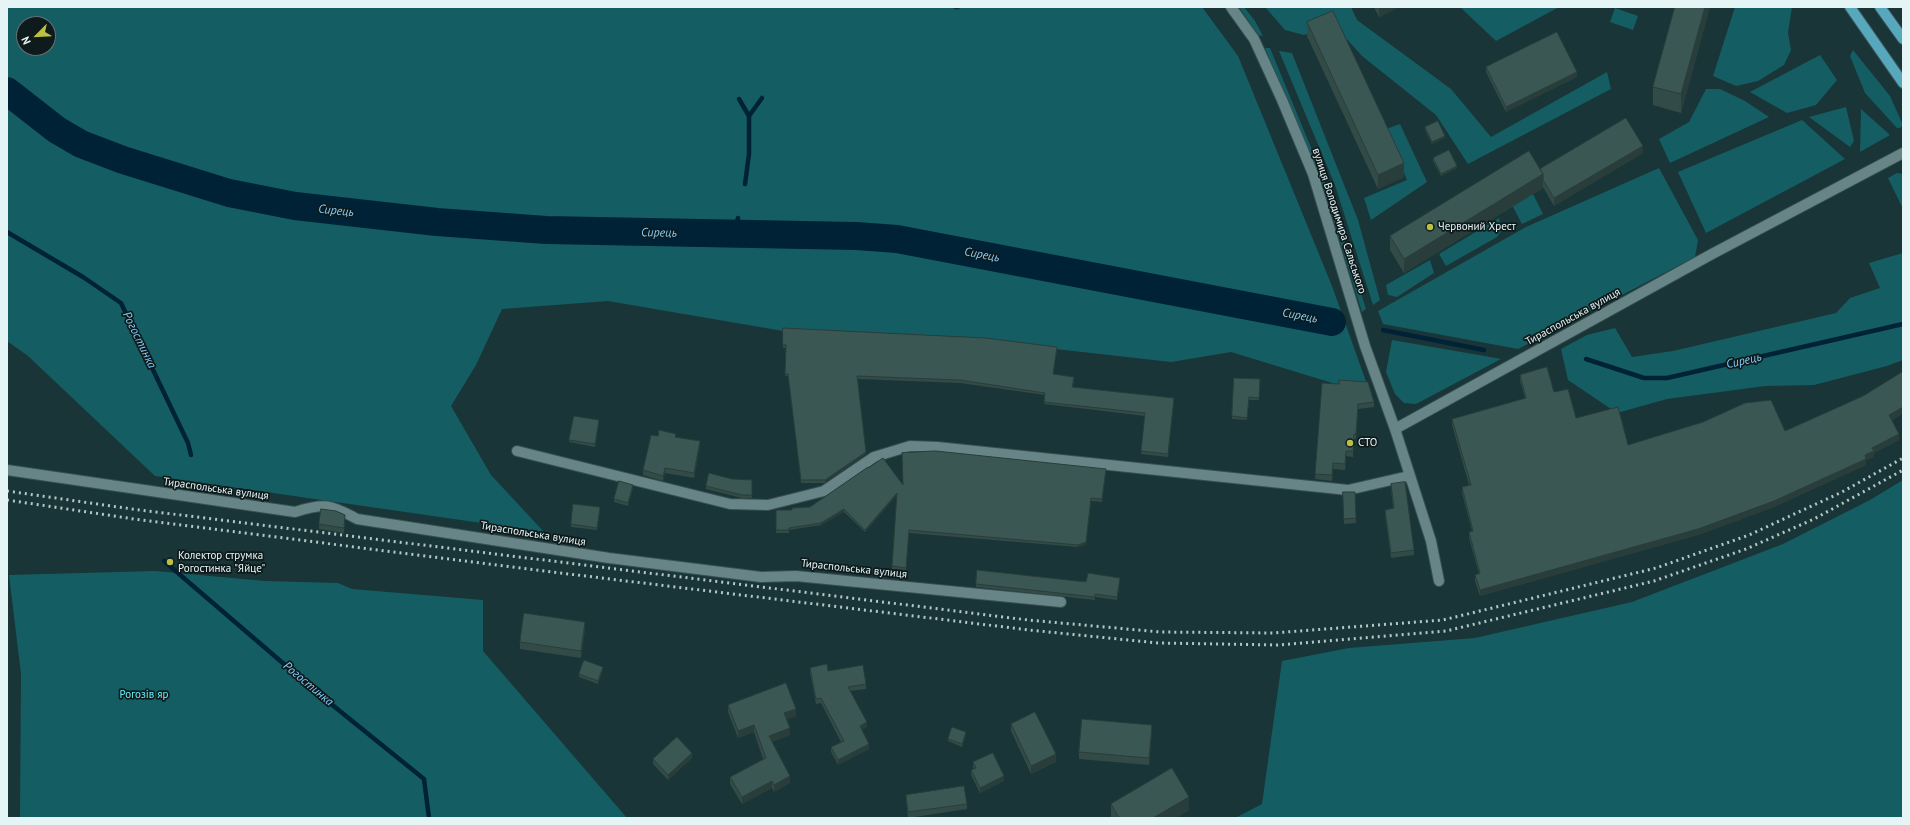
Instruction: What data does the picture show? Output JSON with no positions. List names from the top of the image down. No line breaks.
{"streets":{"street":["вулиця Володимира Сальського","Тираспольська вулиця"]},"crossings":[["вулиця Володимира Сальського","Тираспольська вулиця"]],"water":["Сирець","Рогостинка"],"parks":["Рогозів яр"],"places":["Червоний Хрест","СТО","Колектор струмка Рогостинка \"Яйце\""],"north":"bottom left"}
